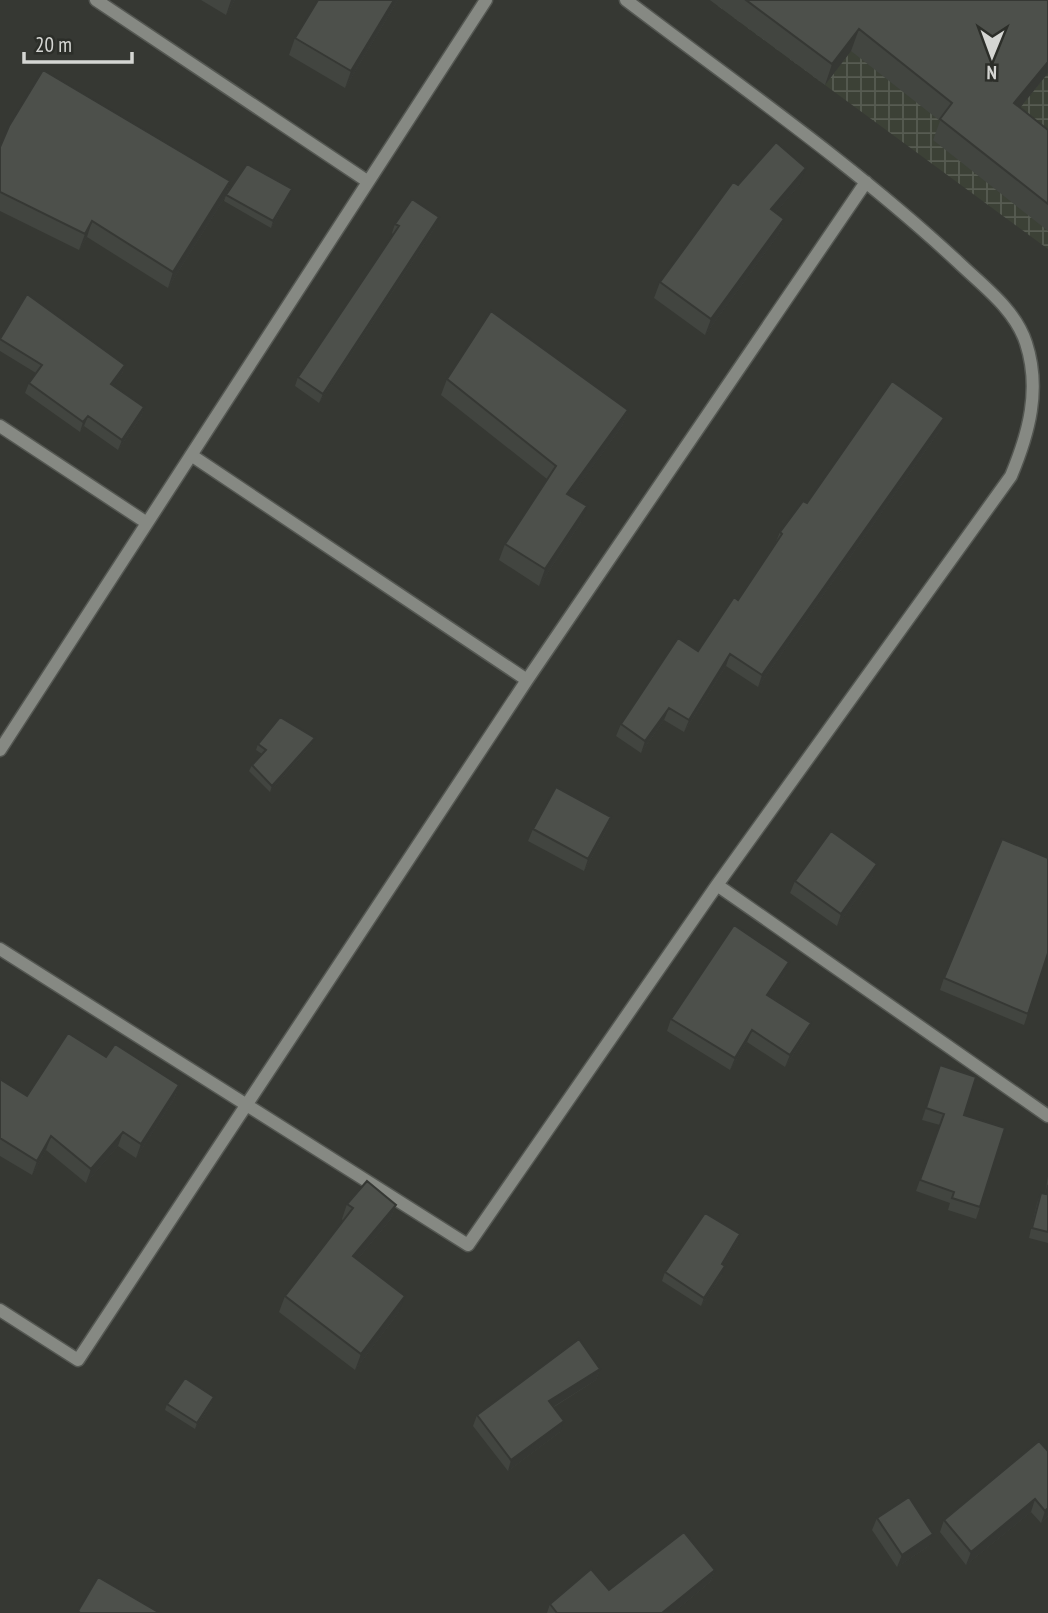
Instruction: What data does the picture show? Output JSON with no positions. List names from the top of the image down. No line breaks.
{"scale_bar":"20 m","north":"bottom"}
